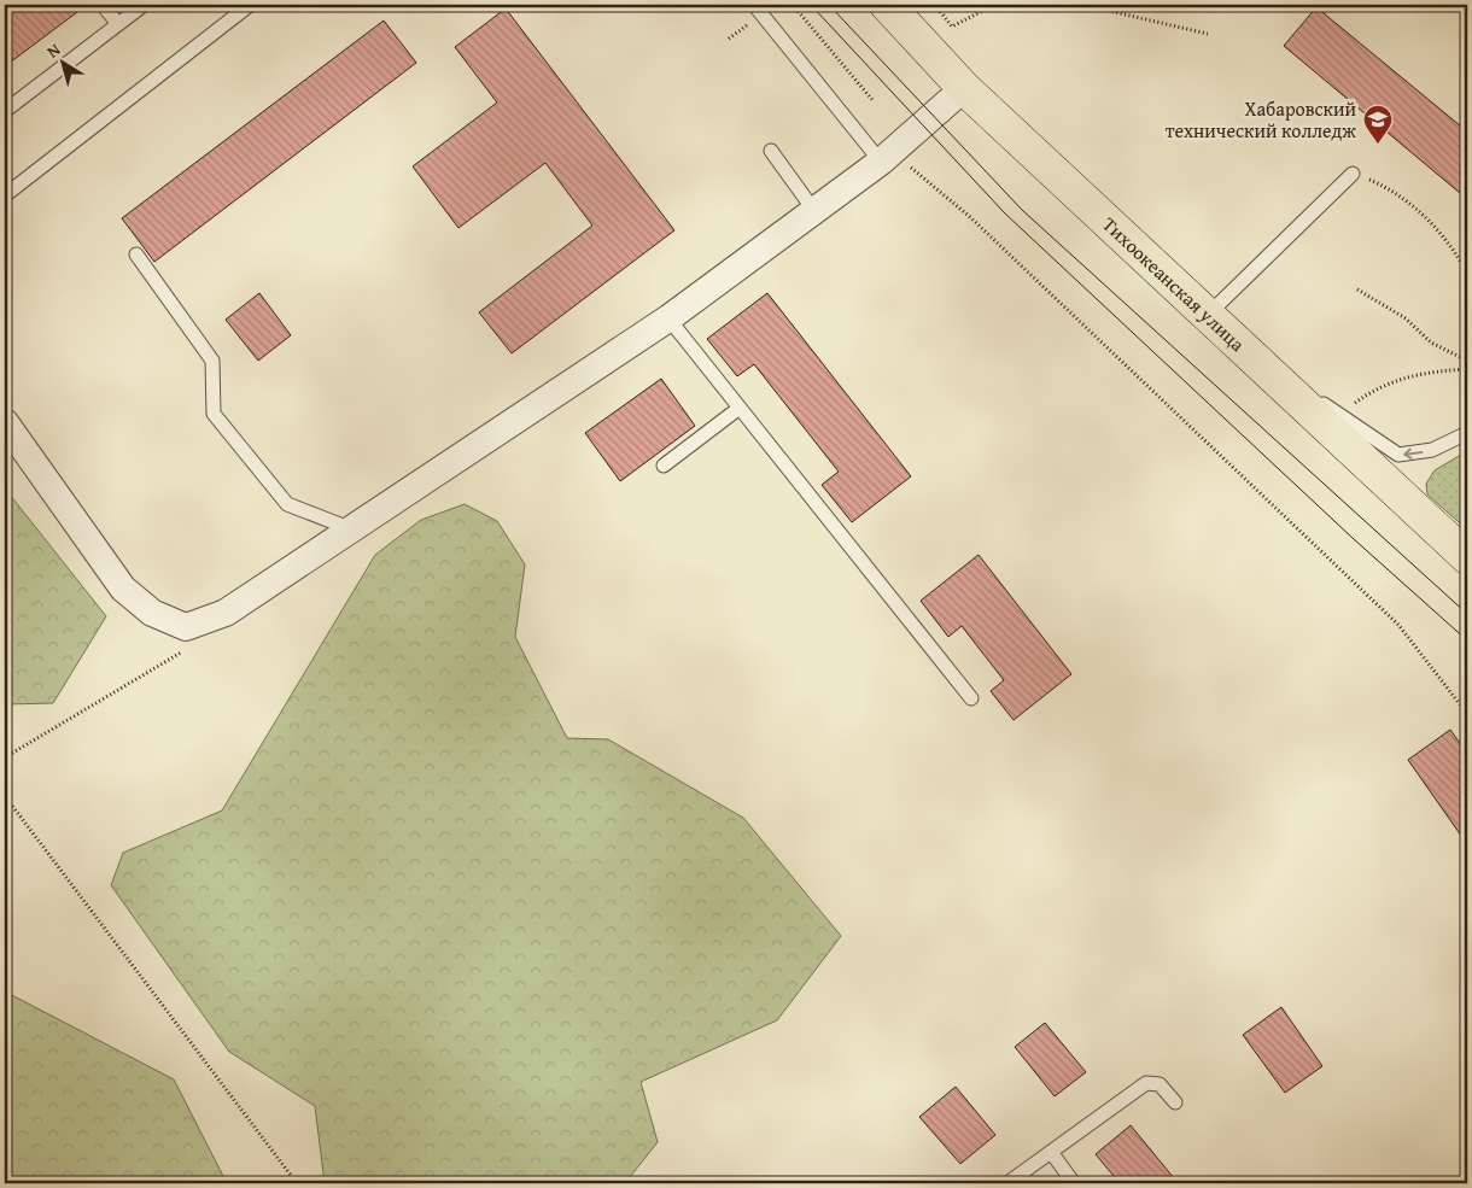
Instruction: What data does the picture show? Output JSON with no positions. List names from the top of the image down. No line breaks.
{"streets":{"main road":["Тихоокеанская улица"]},"places":{"school or university":["Хабаровский технический колледж"]},"north":"top left"}
